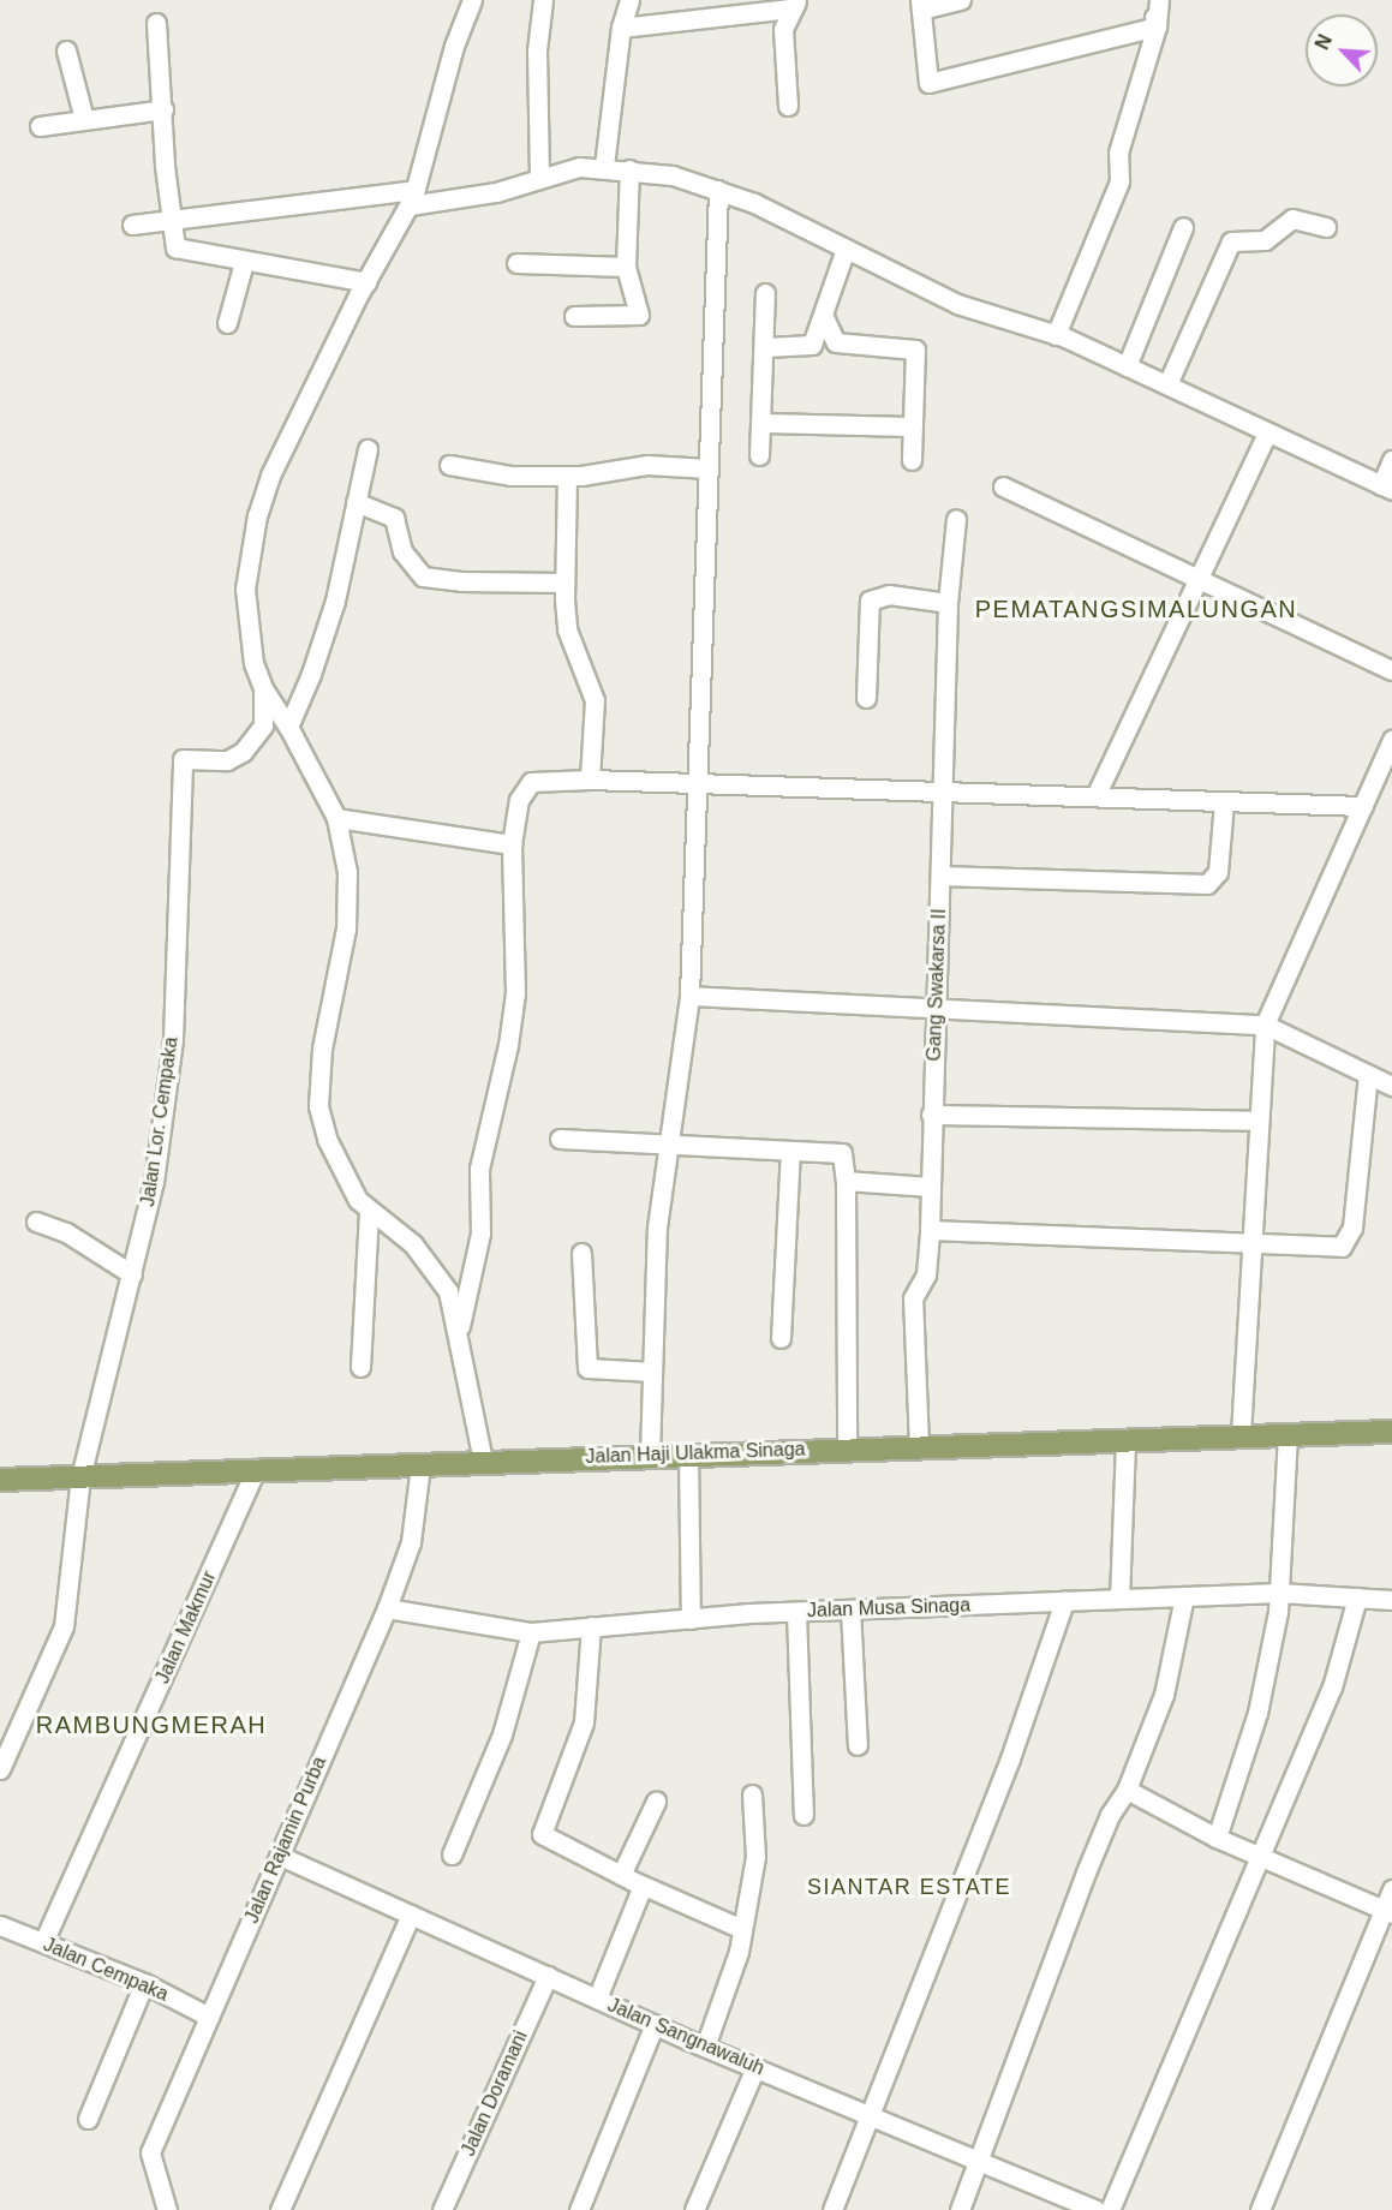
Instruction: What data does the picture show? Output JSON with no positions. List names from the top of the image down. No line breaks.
{"streets":{"main road":["Jalan Haji Ulakma Sinaga"],"street":["Gang Swakarsa II","Jalan Lor. Cempaka","Jalan Musa Sinaga","Jalan Makmur","Jalan Rajamin Purba","Jalan Cempaka","Jalan Sangnawaluh","Jalan Doramani"]},"crossings":[["Gang Swakarsa II","Jalan Haji Ulakma Sinaga"],["Jalan Lor. Cempaka","Jalan Haji Ulakma Sinaga"],["Jalan Haji Ulakma Sinaga","Jalan Makmur"],["Jalan Haji Ulakma Sinaga","Jalan Rajamin Purba"],["Jalan Musa Sinaga","Jalan Rajamin Purba"],["Jalan Makmur","Jalan Cempaka"],["Jalan Rajamin Purba","Jalan Cempaka"],["Jalan Rajamin Purba","Jalan Sangnawaluh"],["Jalan Sangnawaluh","Jalan Doramani"]],"districts":["PEMATANGSIMALUNGAN","RAMBUNGMERAH","SIANTAR ESTATE"],"north":"top left"}
